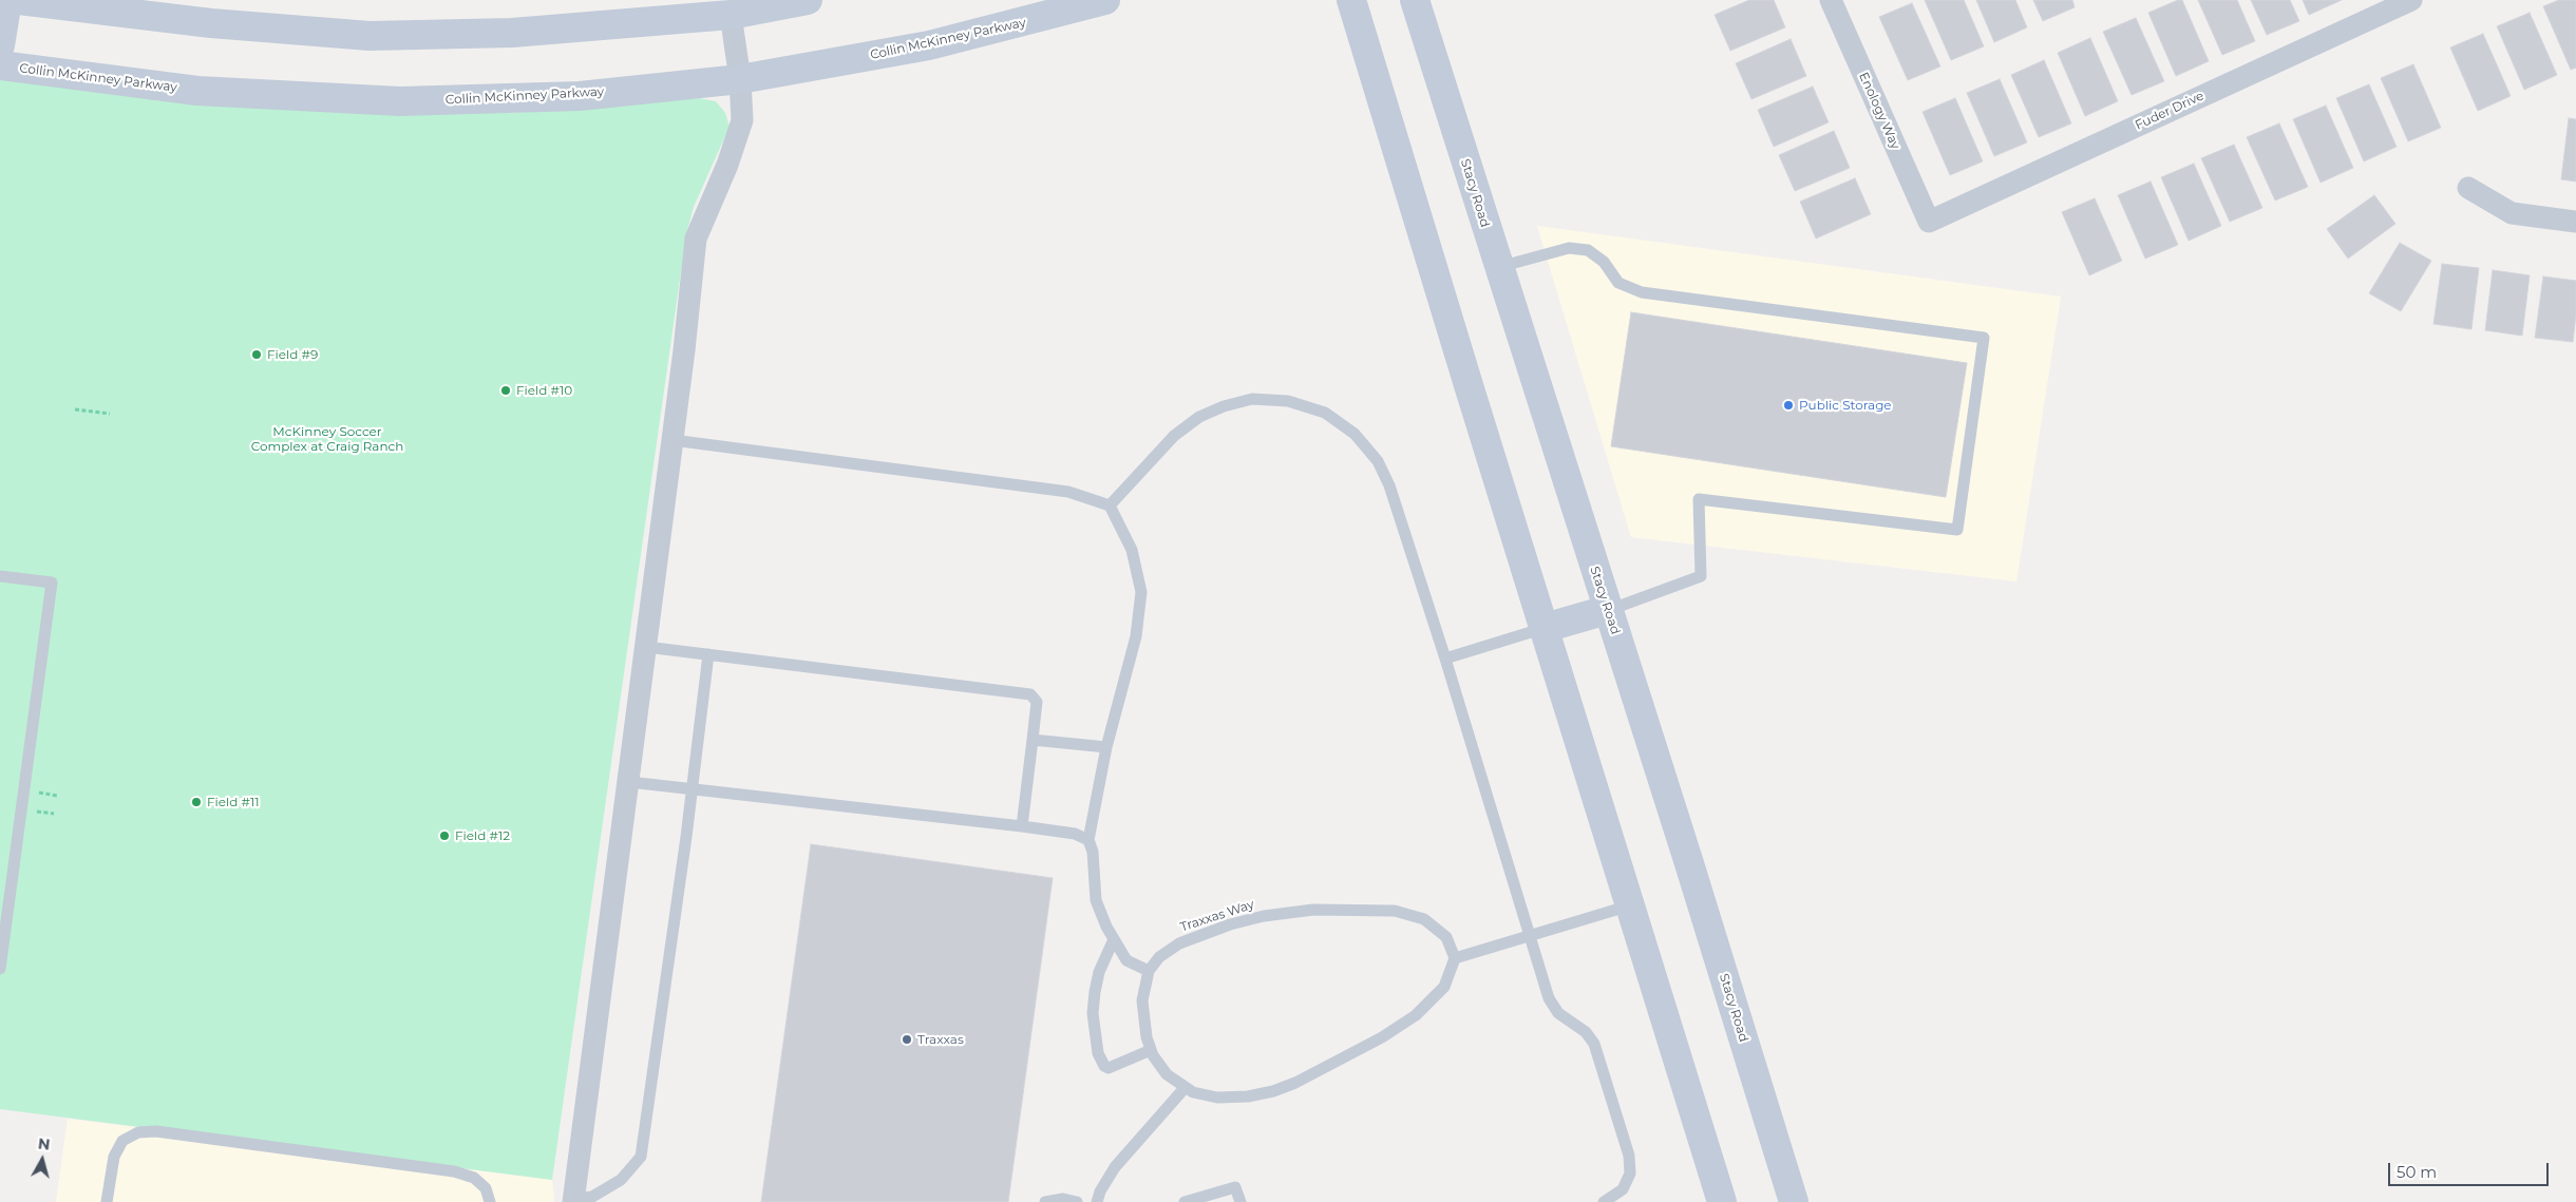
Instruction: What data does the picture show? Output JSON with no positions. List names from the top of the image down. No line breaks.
{"streets":{"main road":["Collin McKinney Parkway","Stacy Road"],"street":["Enology Way","Fuder Drive"],"lane":["Traxxas Way"]},"crossings":[["Enology Way","Fuder Drive"]],"parks":["McKinney Soccer Complex at Craig Ranch"],"places":["Field #9","Field #10","Public Storage","Field #11","Field #12","Traxxas"],"scale_bar":"50 m","north":"top"}
